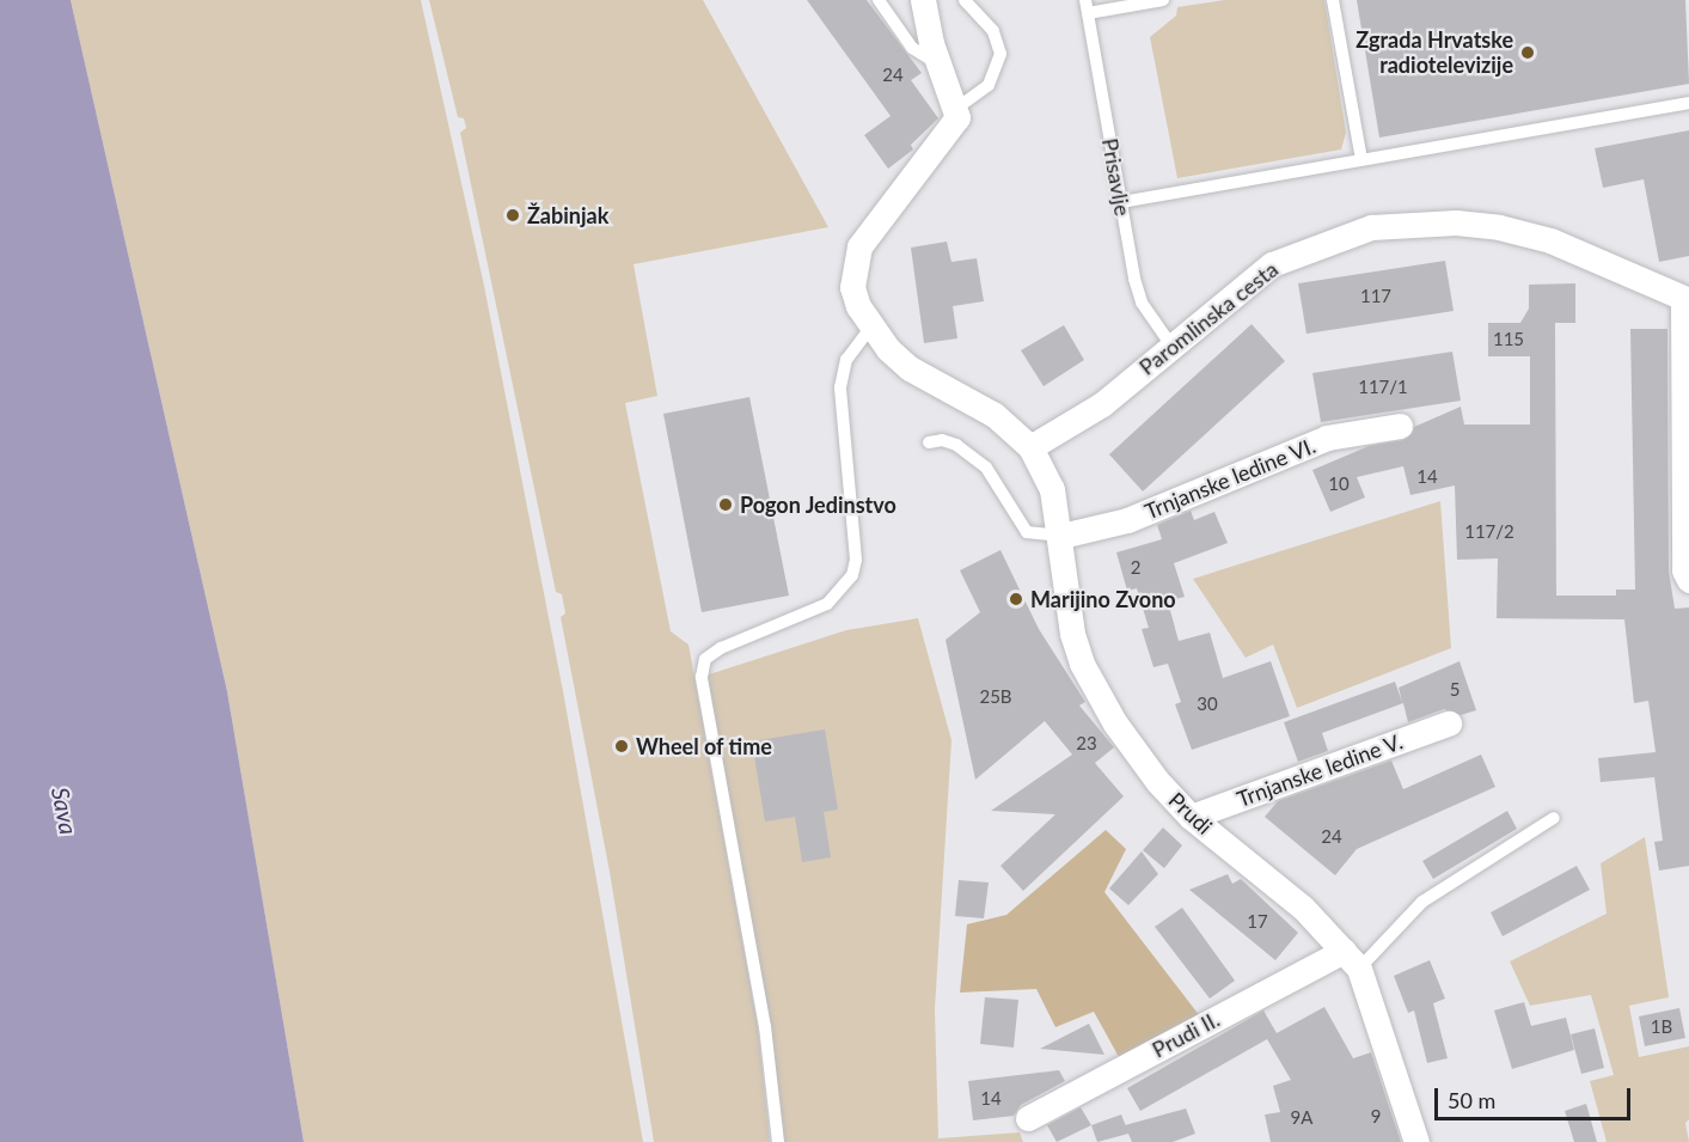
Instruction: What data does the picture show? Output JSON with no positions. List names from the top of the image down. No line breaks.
{"streets":{"street":["Paromlinska cesta","Trnjanske ledine VI.","Trnjanske ledine V.","Prudi","Prudi II."],"lane":["Prisavlje"]},"crossings":[["Prisavlje","Paromlinska cesta"],["Paromlinska cesta","Prudi"],["Trnjanske ledine VI.","Prudi"],["Trnjanske ledine V.","Prudi"],["Prudi","Prudi II."]],"water":["Sava"],"places":["Zgrada Hrvatske radiotelevizije","Žabinjak","Pogon Jedinstvo","Marijino Zvono","Wheel of time"],"house_numbers":["24","117","115","117/1","14","10","117/2","2","5","25B","30","23","24","17","1B","14","9","9A"],"scale_bar":"50 m"}
